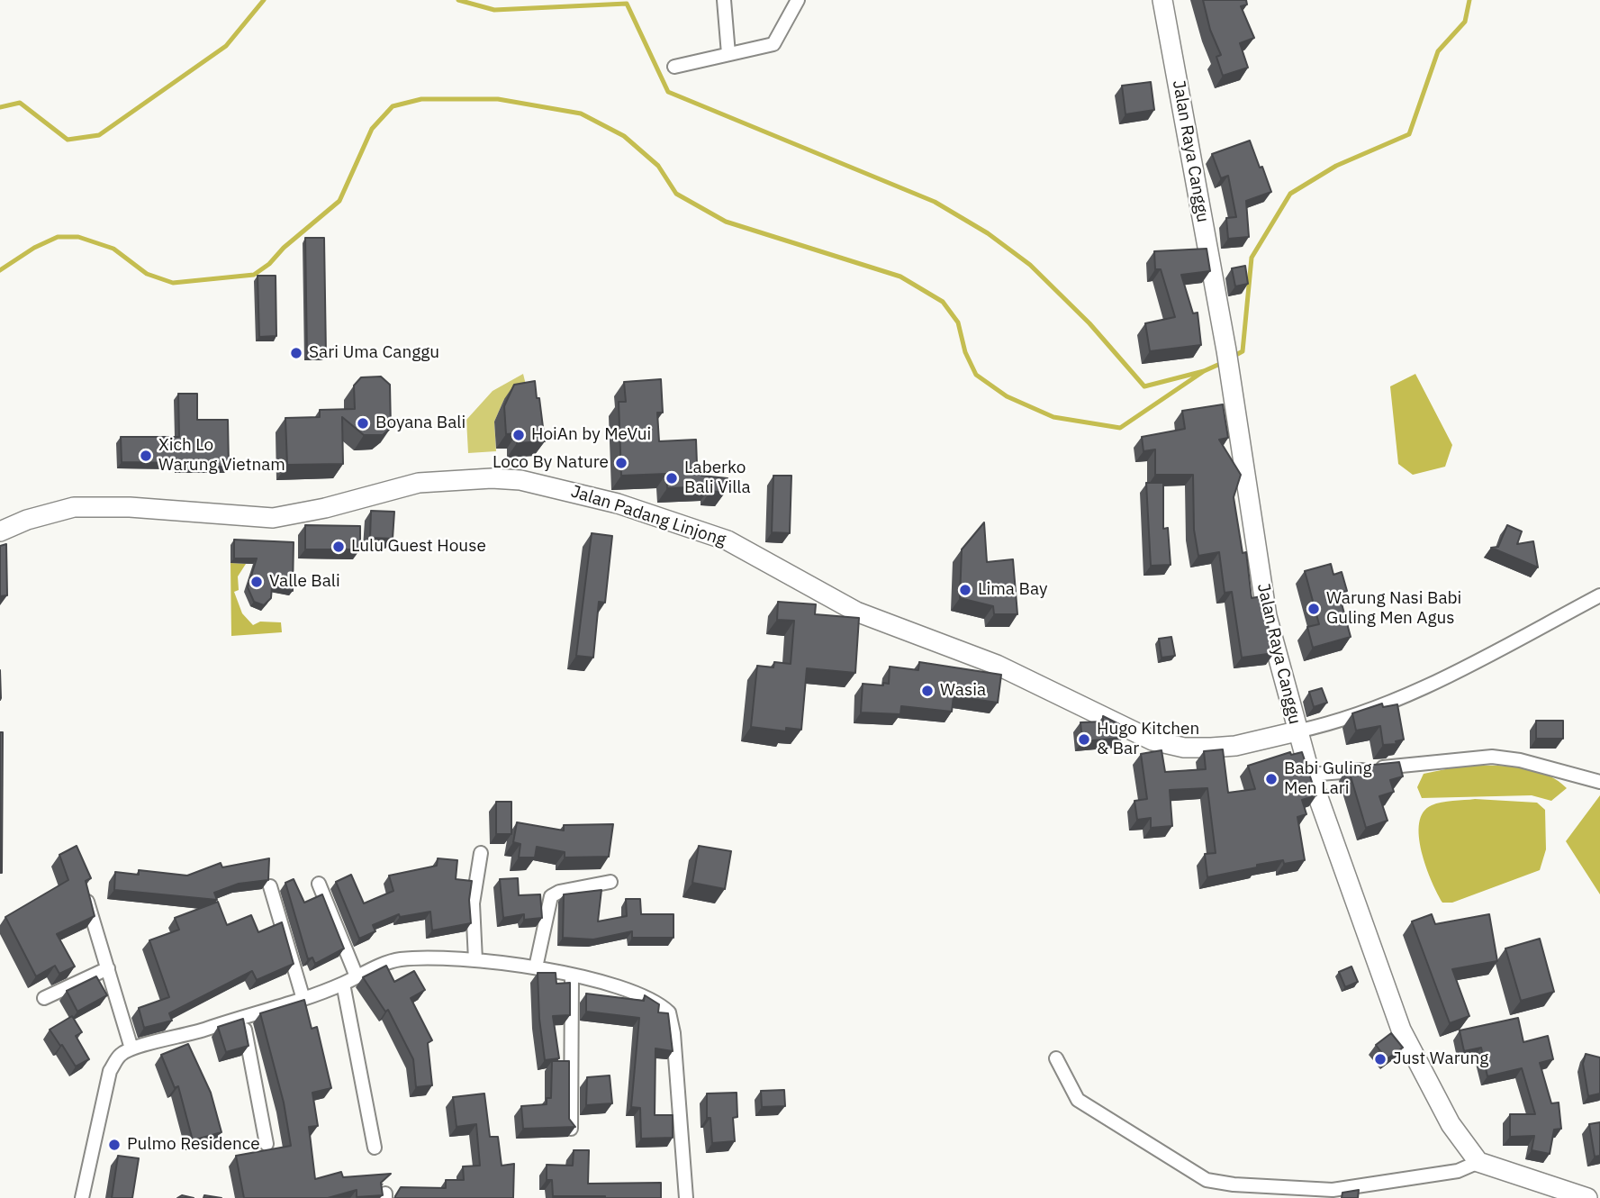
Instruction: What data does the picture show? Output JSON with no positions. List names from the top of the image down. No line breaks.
{"streets":{"street":["Jalan Raya Canggu","Jalan Padang Linjong"]},"crossings":[["Jalan Raya Canggu","Jalan Padang Linjong"]],"places":["Sari Uma Canggu","Boyana Bali","HoiAn by MeVui","Xich Lo Warung Vietnam","Loco By Nature","Laberko Bali Villa","Lulu Guest House","Valle Bali","Lima Bay","Warung Nasi Babi Guling Men Agus","Wasia","Hugo Kitchen & Bar","Babi Guling Men Lari","Just Warung","Pulmo Residence"]}
